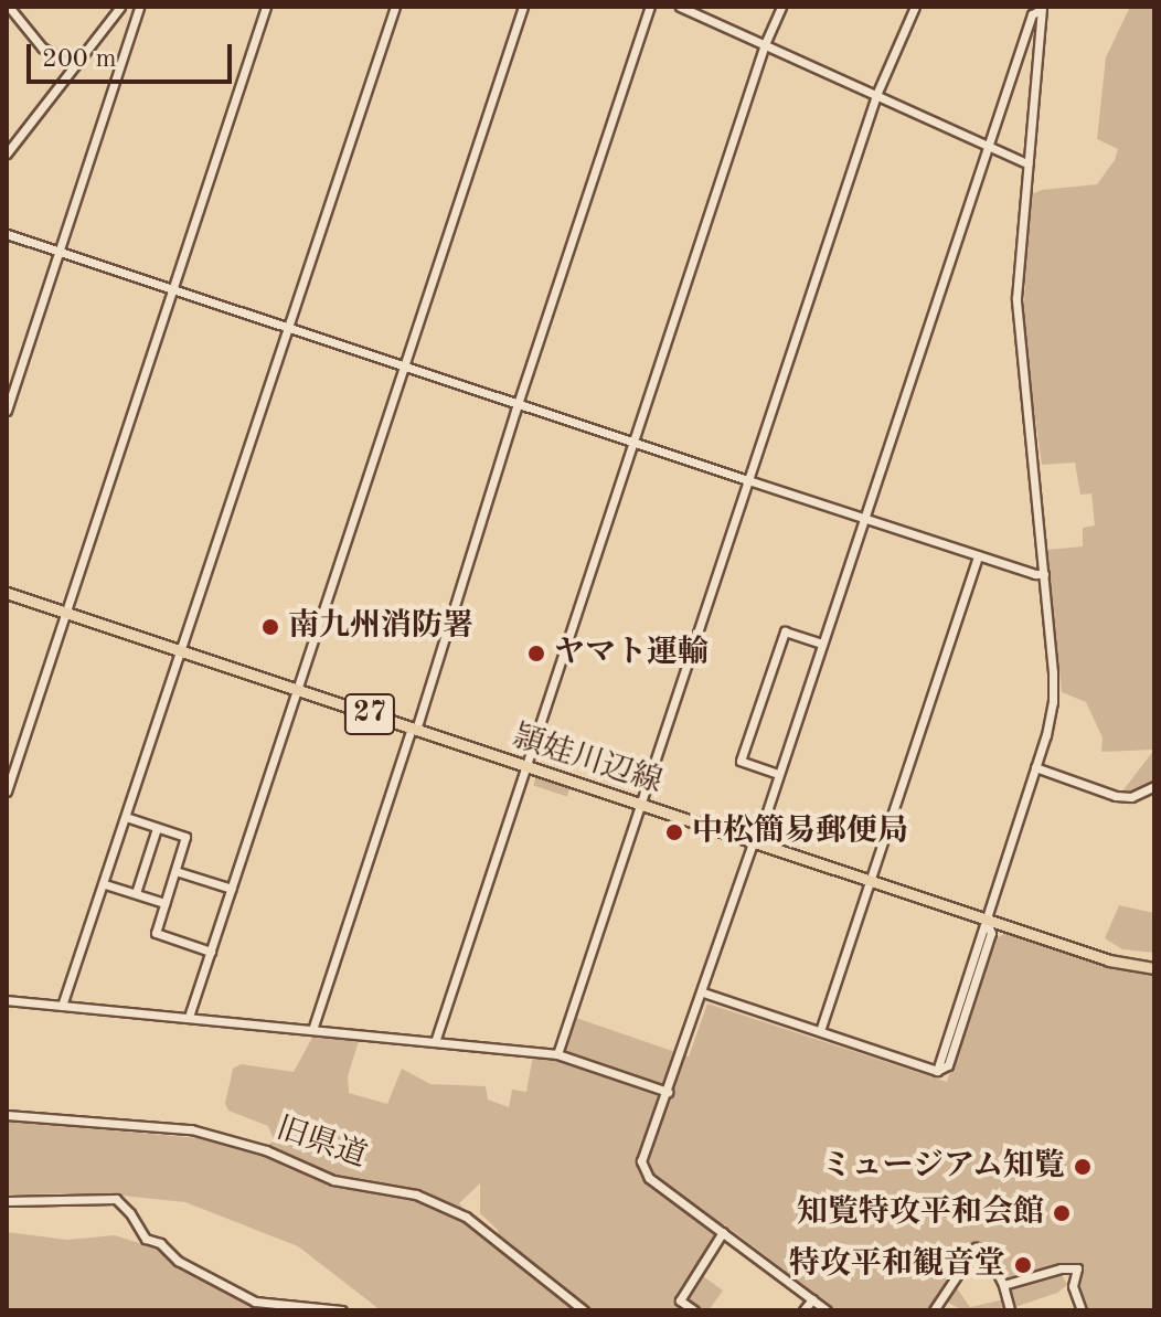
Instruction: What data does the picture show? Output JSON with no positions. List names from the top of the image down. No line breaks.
{"streets":{"main road":["27","頴娃川辺線"],"street":["旧県道"]},"places":["南九州消防署","ヤマト運輸","中松簡易郵便局","ミュージアム知覧","知覧特攻平和会館","特攻平和観音堂"],"scale_bar":"200 m"}
